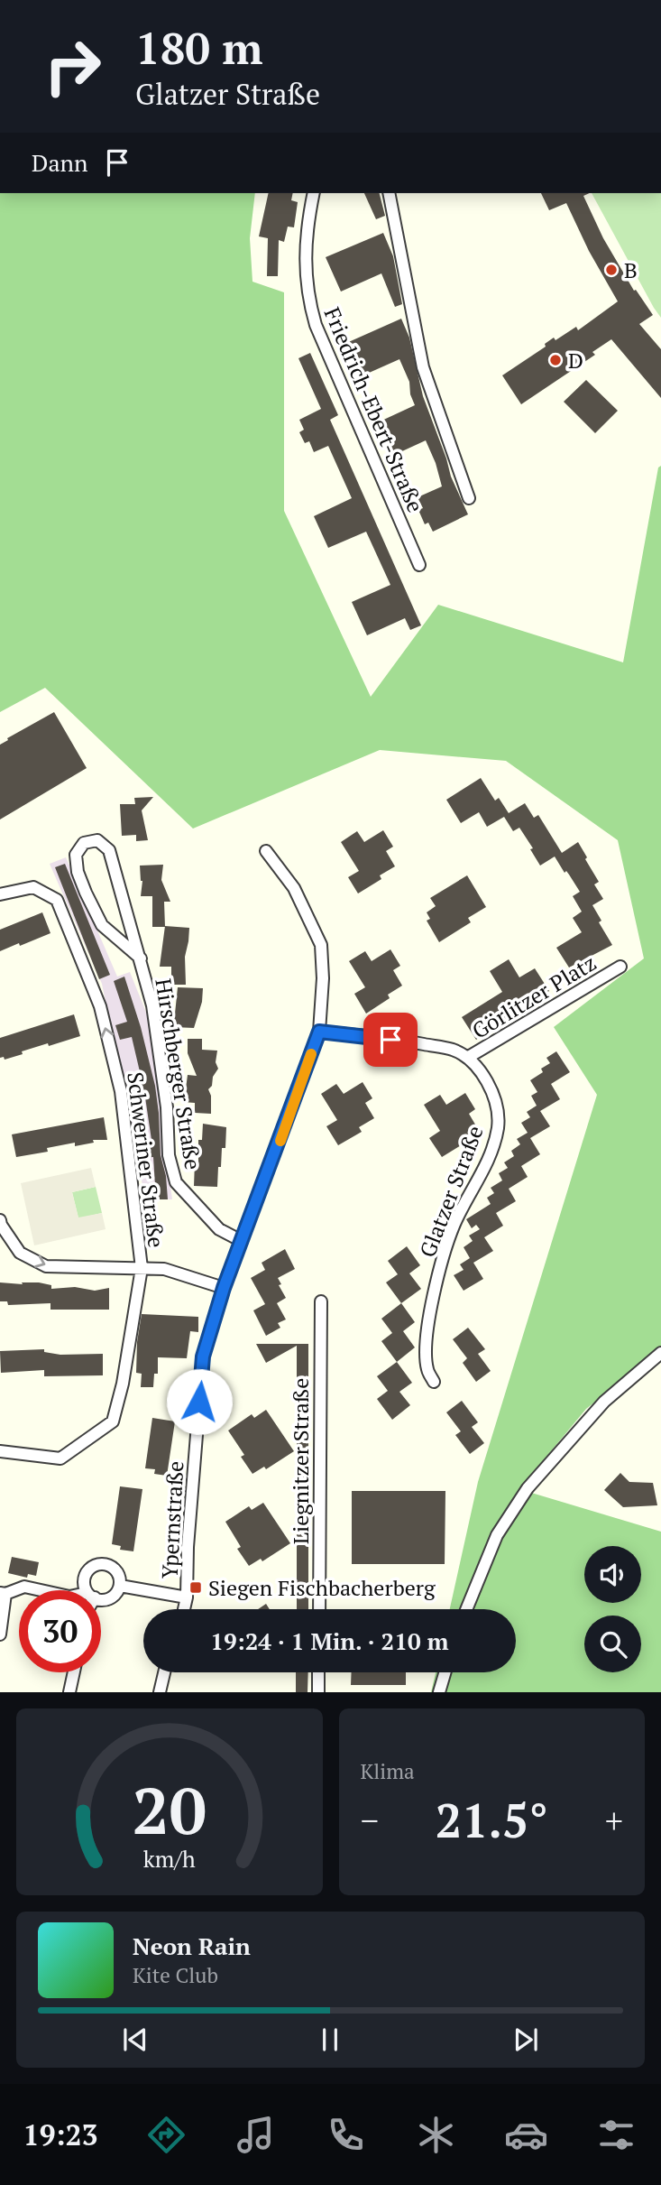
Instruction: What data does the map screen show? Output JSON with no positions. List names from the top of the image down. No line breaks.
{"streets":{"street":["Friedrich-Ebert-Straße","Görlitzer Platz","Hirschberger Straße","Schweriner Straße","Glatzer Straße","Liegnitzer Straße","Ypernstraße"]},"crossings":[["Görlitzer Platz","Glatzer Straße"],["Hirschberger Straße","Ypernstraße"],["Schweriner Straße","Ypernstraße"]],"places":{"other":["B","D"],"transit":["Siegen Fischbacherberg"]},"page":{"turn":["180 m","Glatzer Straße"],"then":"Dann","limit":"30","trip":"19:24 · 1 Min. · 210 m","tile":"Klima","heat":["−","21.5°","+"],"song":["Neon Rain","Kite Club"],"tabs":"19:23","gauge":["20","km/h"]}}
